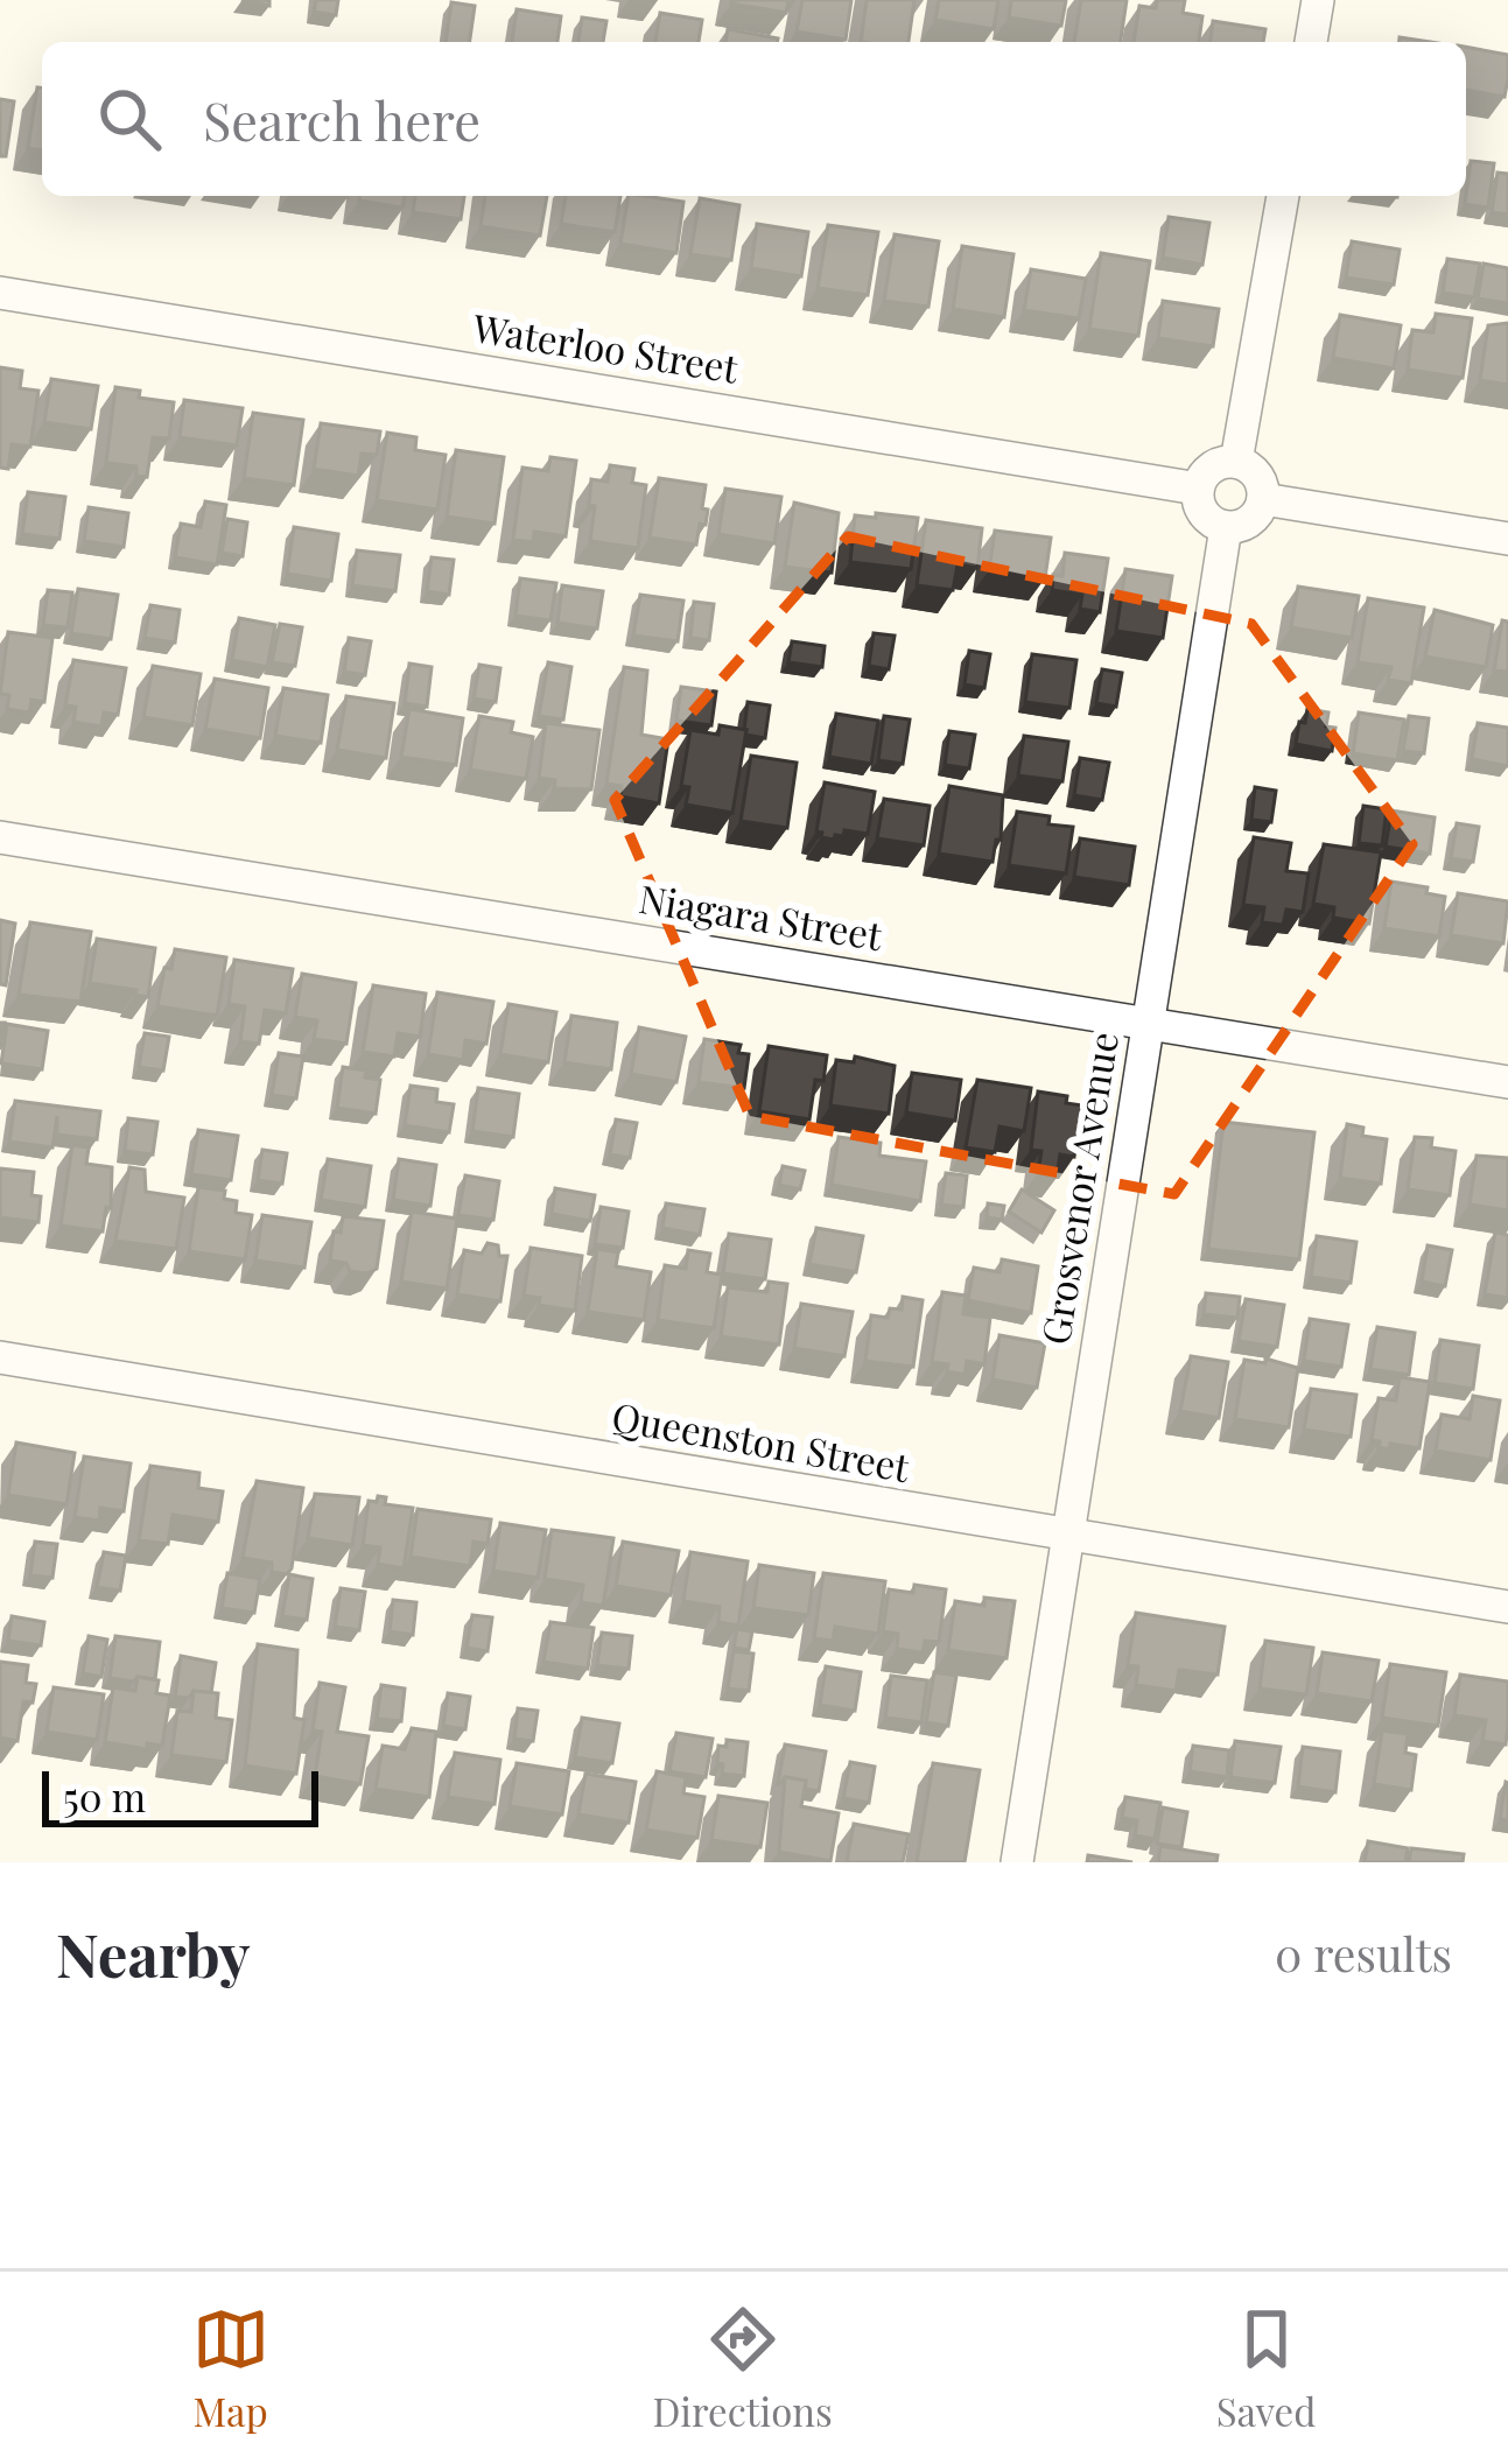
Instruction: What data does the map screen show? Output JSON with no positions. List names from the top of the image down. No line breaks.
{"streets":{"street":["Waterloo Street","Niagara Street","Grosvenor Avenue","Queenston Street"]},"crossings":[["Waterloo Street","Grosvenor Avenue"],["Niagara Street","Grosvenor Avenue"],["Grosvenor Avenue","Queenston Street"]],"scale_bar":"50 m","page":{"search":"Search here","scale":"50 m","heading":["Nearby","0 results"],"nav":["Map","Directions","Saved"]}}
